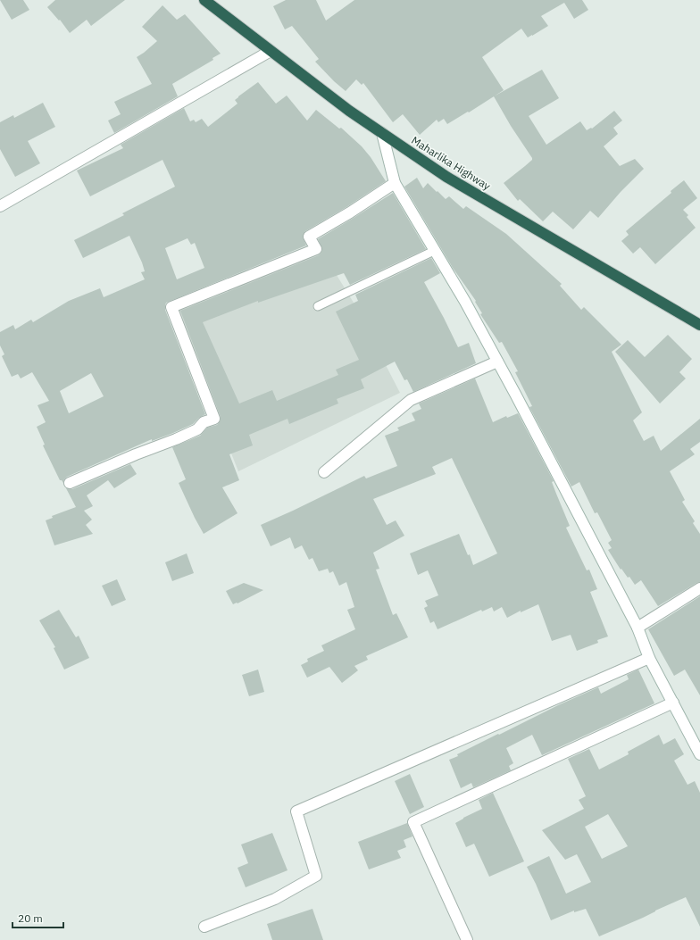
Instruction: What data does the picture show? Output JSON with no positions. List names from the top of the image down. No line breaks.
{"streets":{"highway":["Maharlika Highway"]},"scale_bar":"20 m"}
